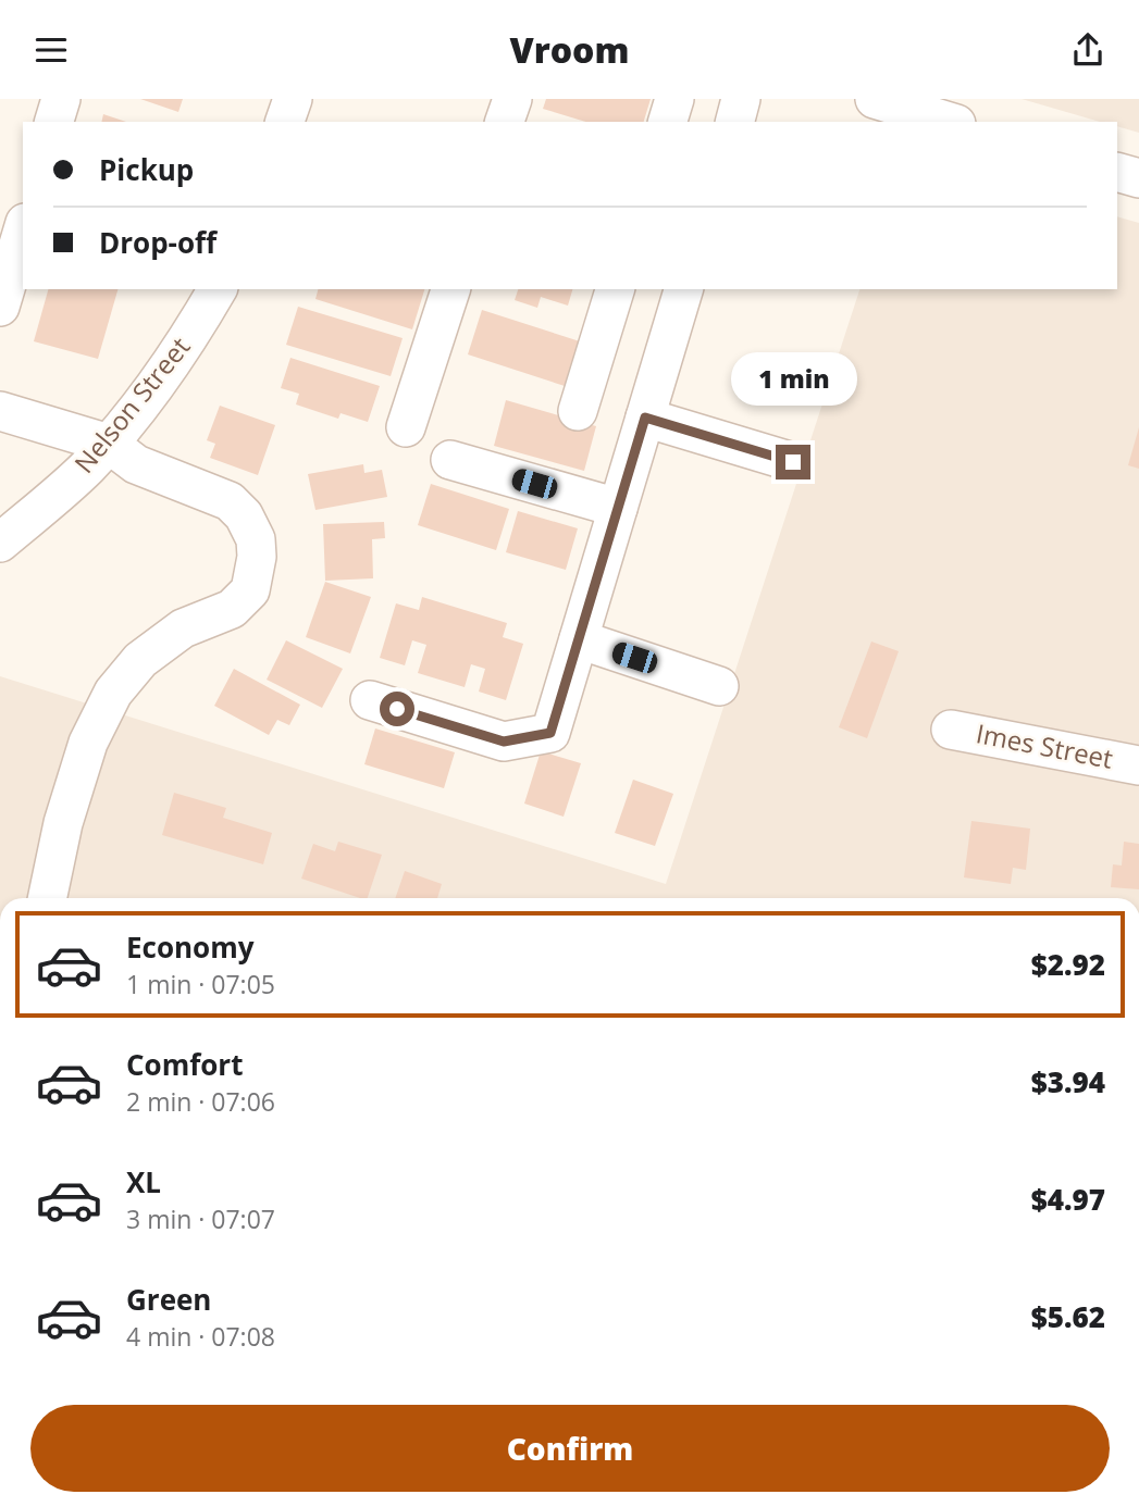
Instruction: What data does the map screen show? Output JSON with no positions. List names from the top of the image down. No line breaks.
{"streets":{"street":["Nelson Street","Imes Street"]},"page":{"header":"Vroom","banner":["Pickup","Drop-off"],"bubble":"1 min","list":[{"name":"Economy","note":"1 min · 07:05","value":"$2.92"},{"name":"Comfort","note":"2 min · 07:06","value":"$3.94"},{"name":"XL","note":"3 min · 07:07","value":"$4.97"},{"name":"Green","note":"4 min · 07:08","value":"$5.62"}],"buttons":"Confirm"}}
